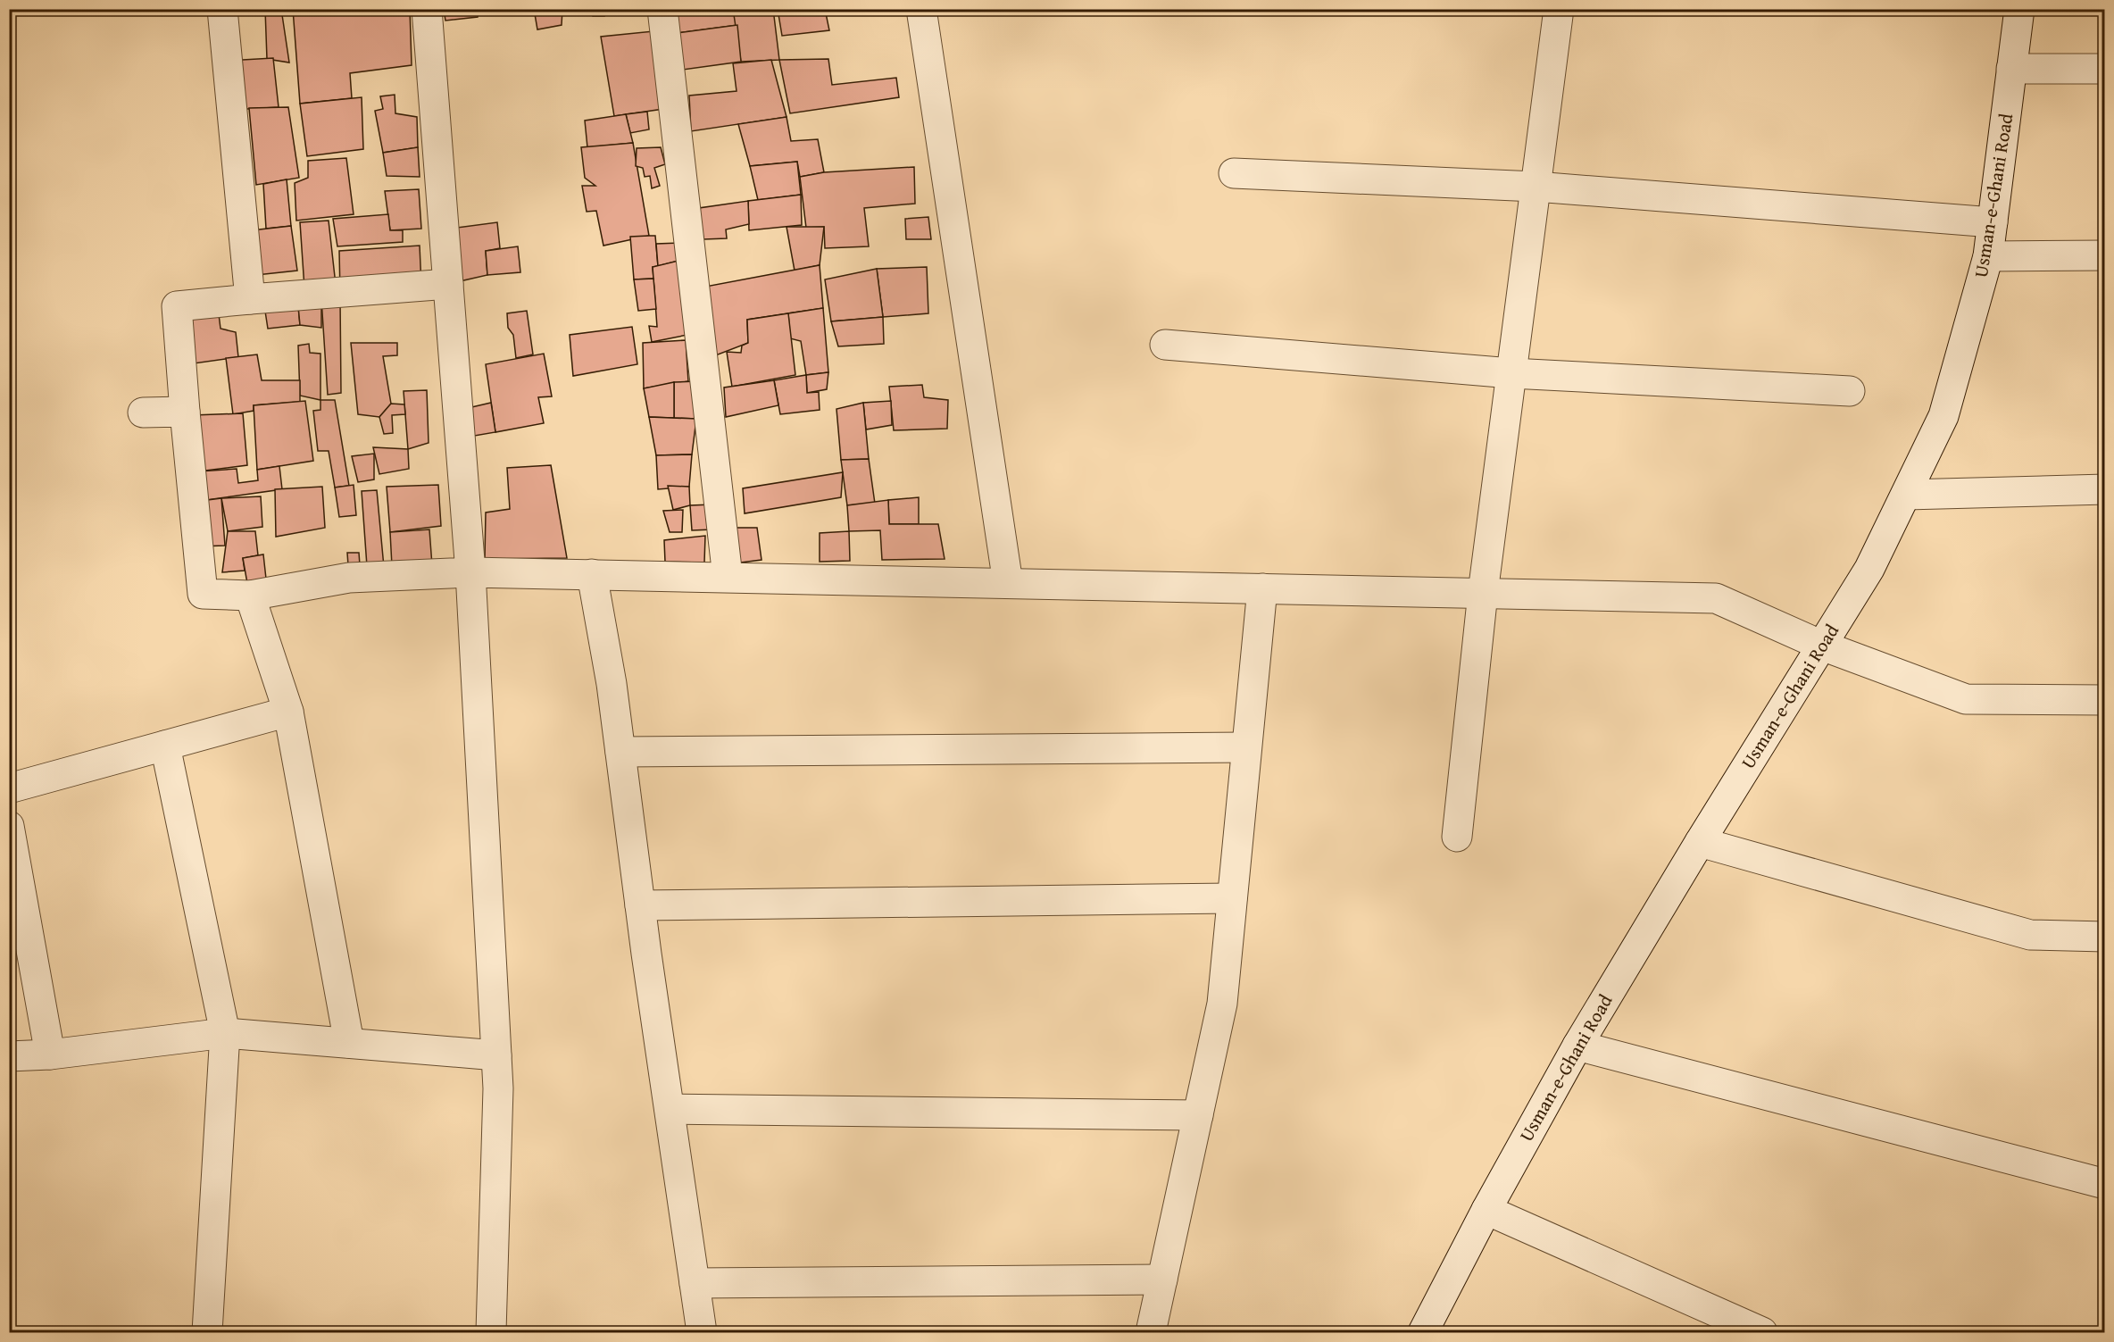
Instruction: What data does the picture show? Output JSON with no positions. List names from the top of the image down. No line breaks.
{"streets":{"street":["Usman-e-Ghani Road"]}}
